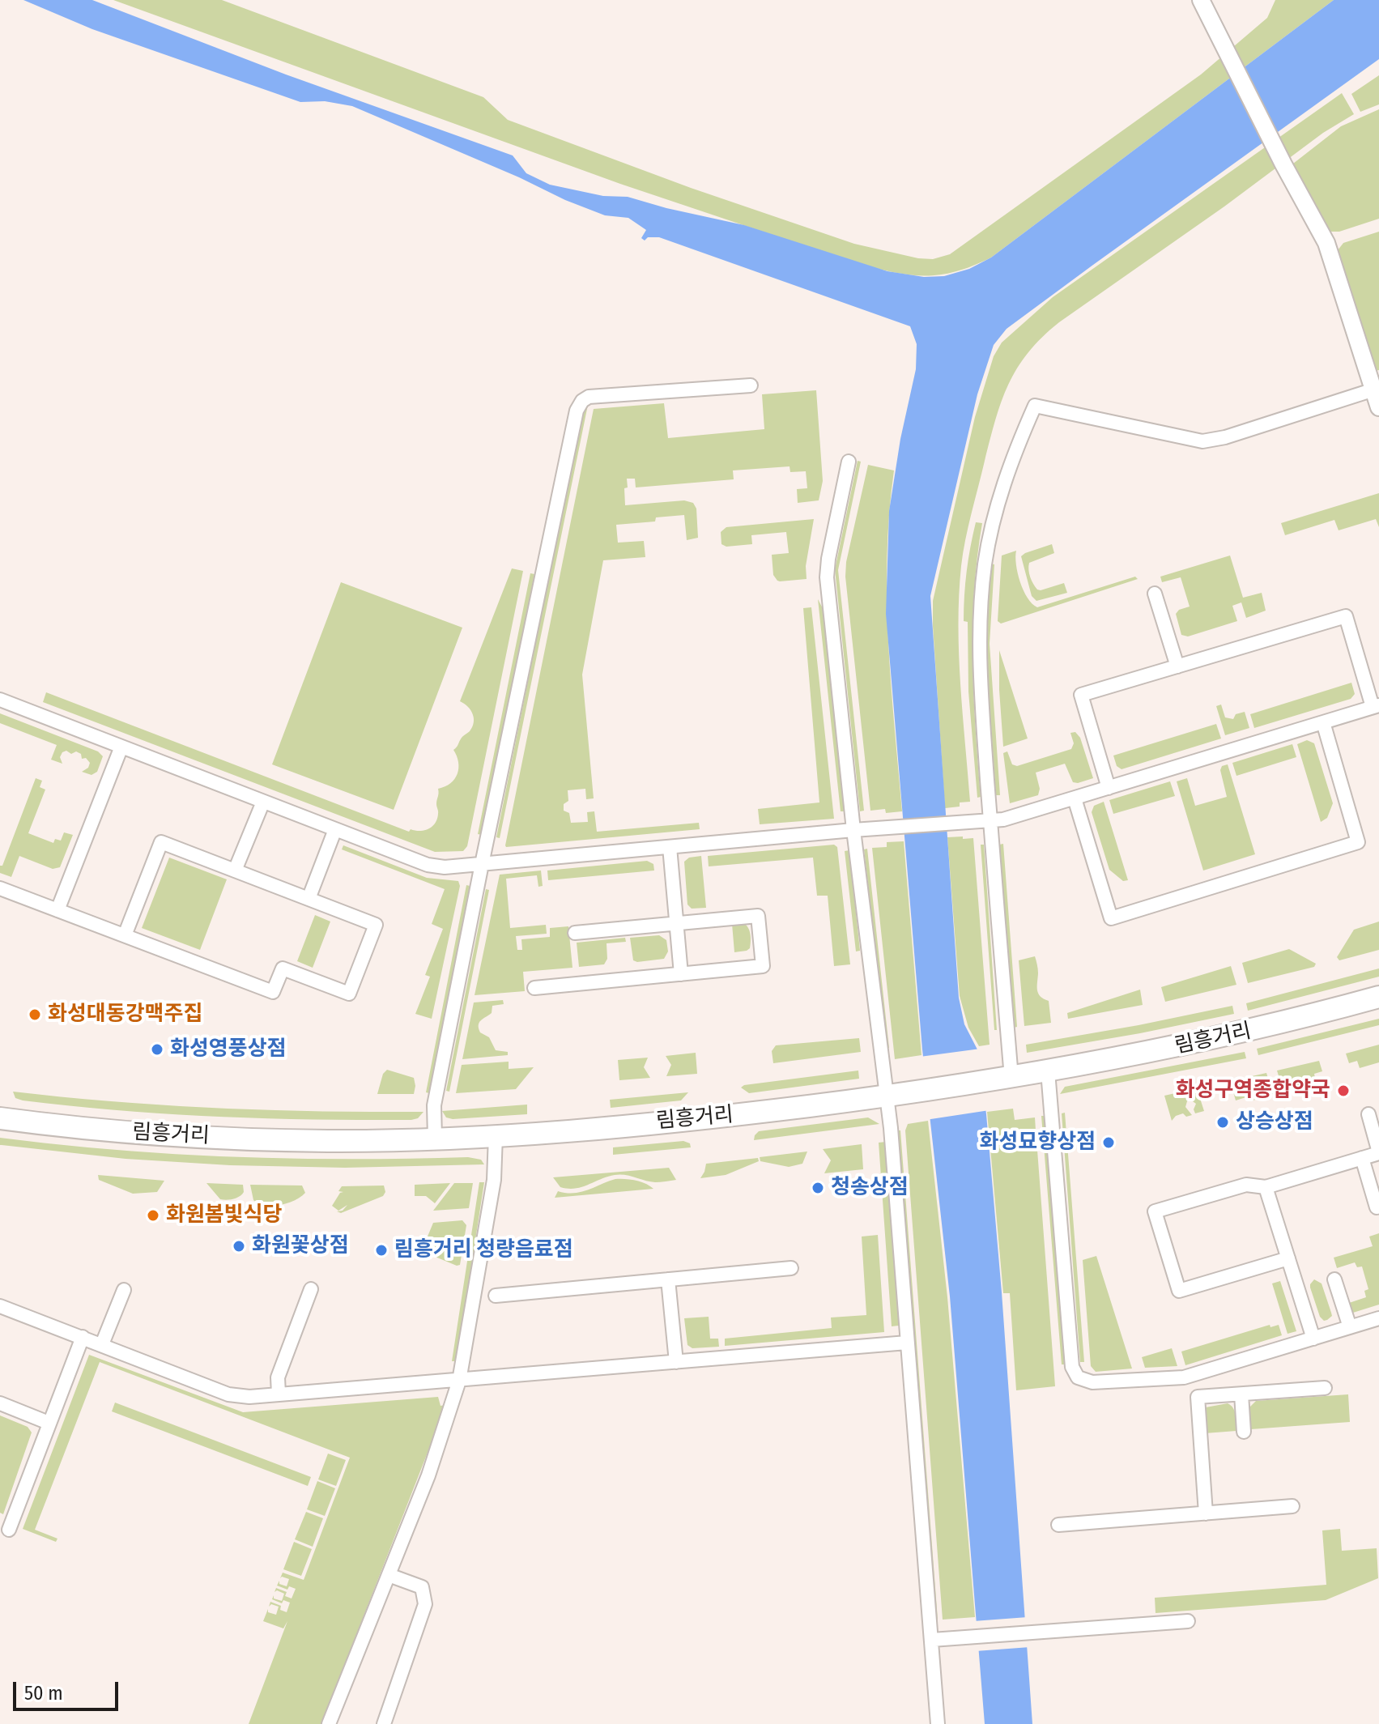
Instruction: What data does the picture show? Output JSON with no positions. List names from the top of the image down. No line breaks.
{"streets":{"main road":["림흥거리"]},"places":["화성대동강맥주집","화성영풍상점","화성구역종합약국","상승상점","화성묘향상점","청송상점","화원봄빛식당","화원꽃상점","림흥거리 청량음료점"],"scale_bar":"50 m"}
